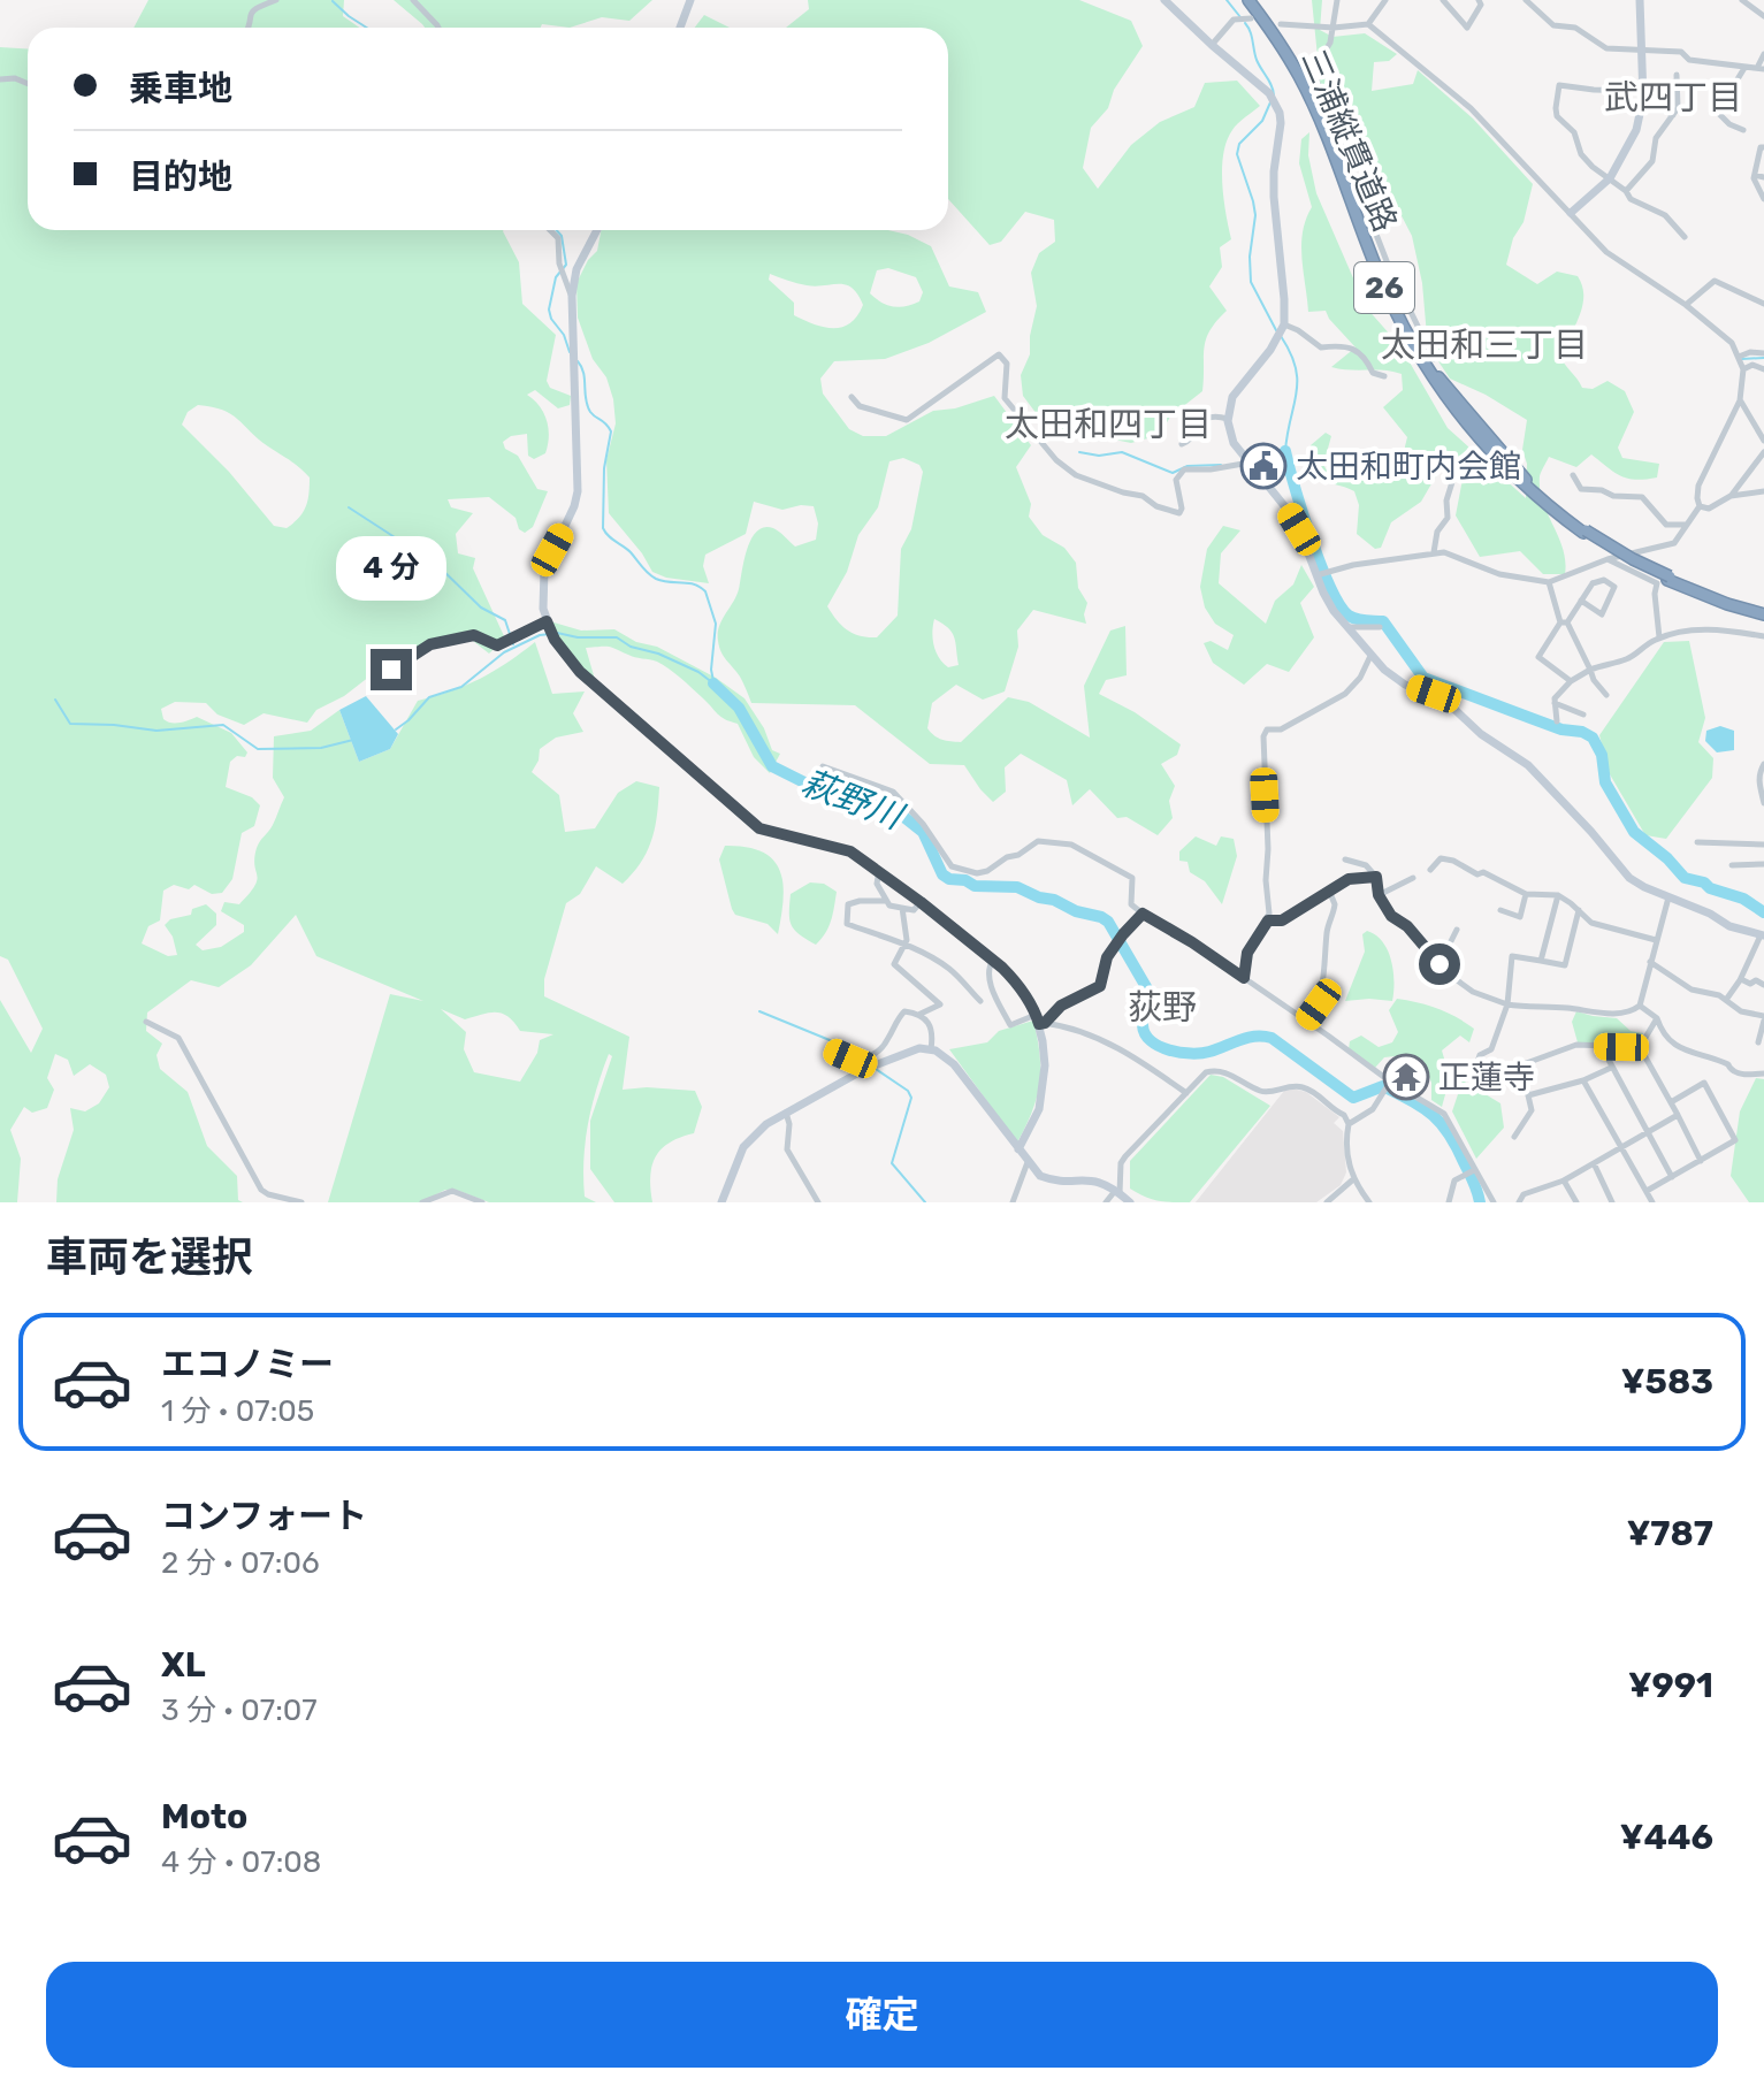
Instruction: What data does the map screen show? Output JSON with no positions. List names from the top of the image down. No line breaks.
{"streets":{"highway":["三浦縦貫道路","26"]},"districts":["武四丁目","太田和三丁目","太田和四丁目","荻野"],"water":["萩野川"],"places":{"public building":["太田和町内会館"],"temple":["正蓮寺"]},"page":{"banner":["乗車地","目的地"],"bubble":"4 分","heading":"車両を選択","list":[{"name":"エコノミー","note":"1 分 · 07:05","value":"¥583"},{"name":"コンフォート","note":"2 分 · 07:06","value":"¥787"},{"name":"XL","note":"3 分 · 07:07","value":"¥991"},{"name":"Moto","note":"4 分 · 07:08","value":"¥446"}],"buttons":"確定"}}
